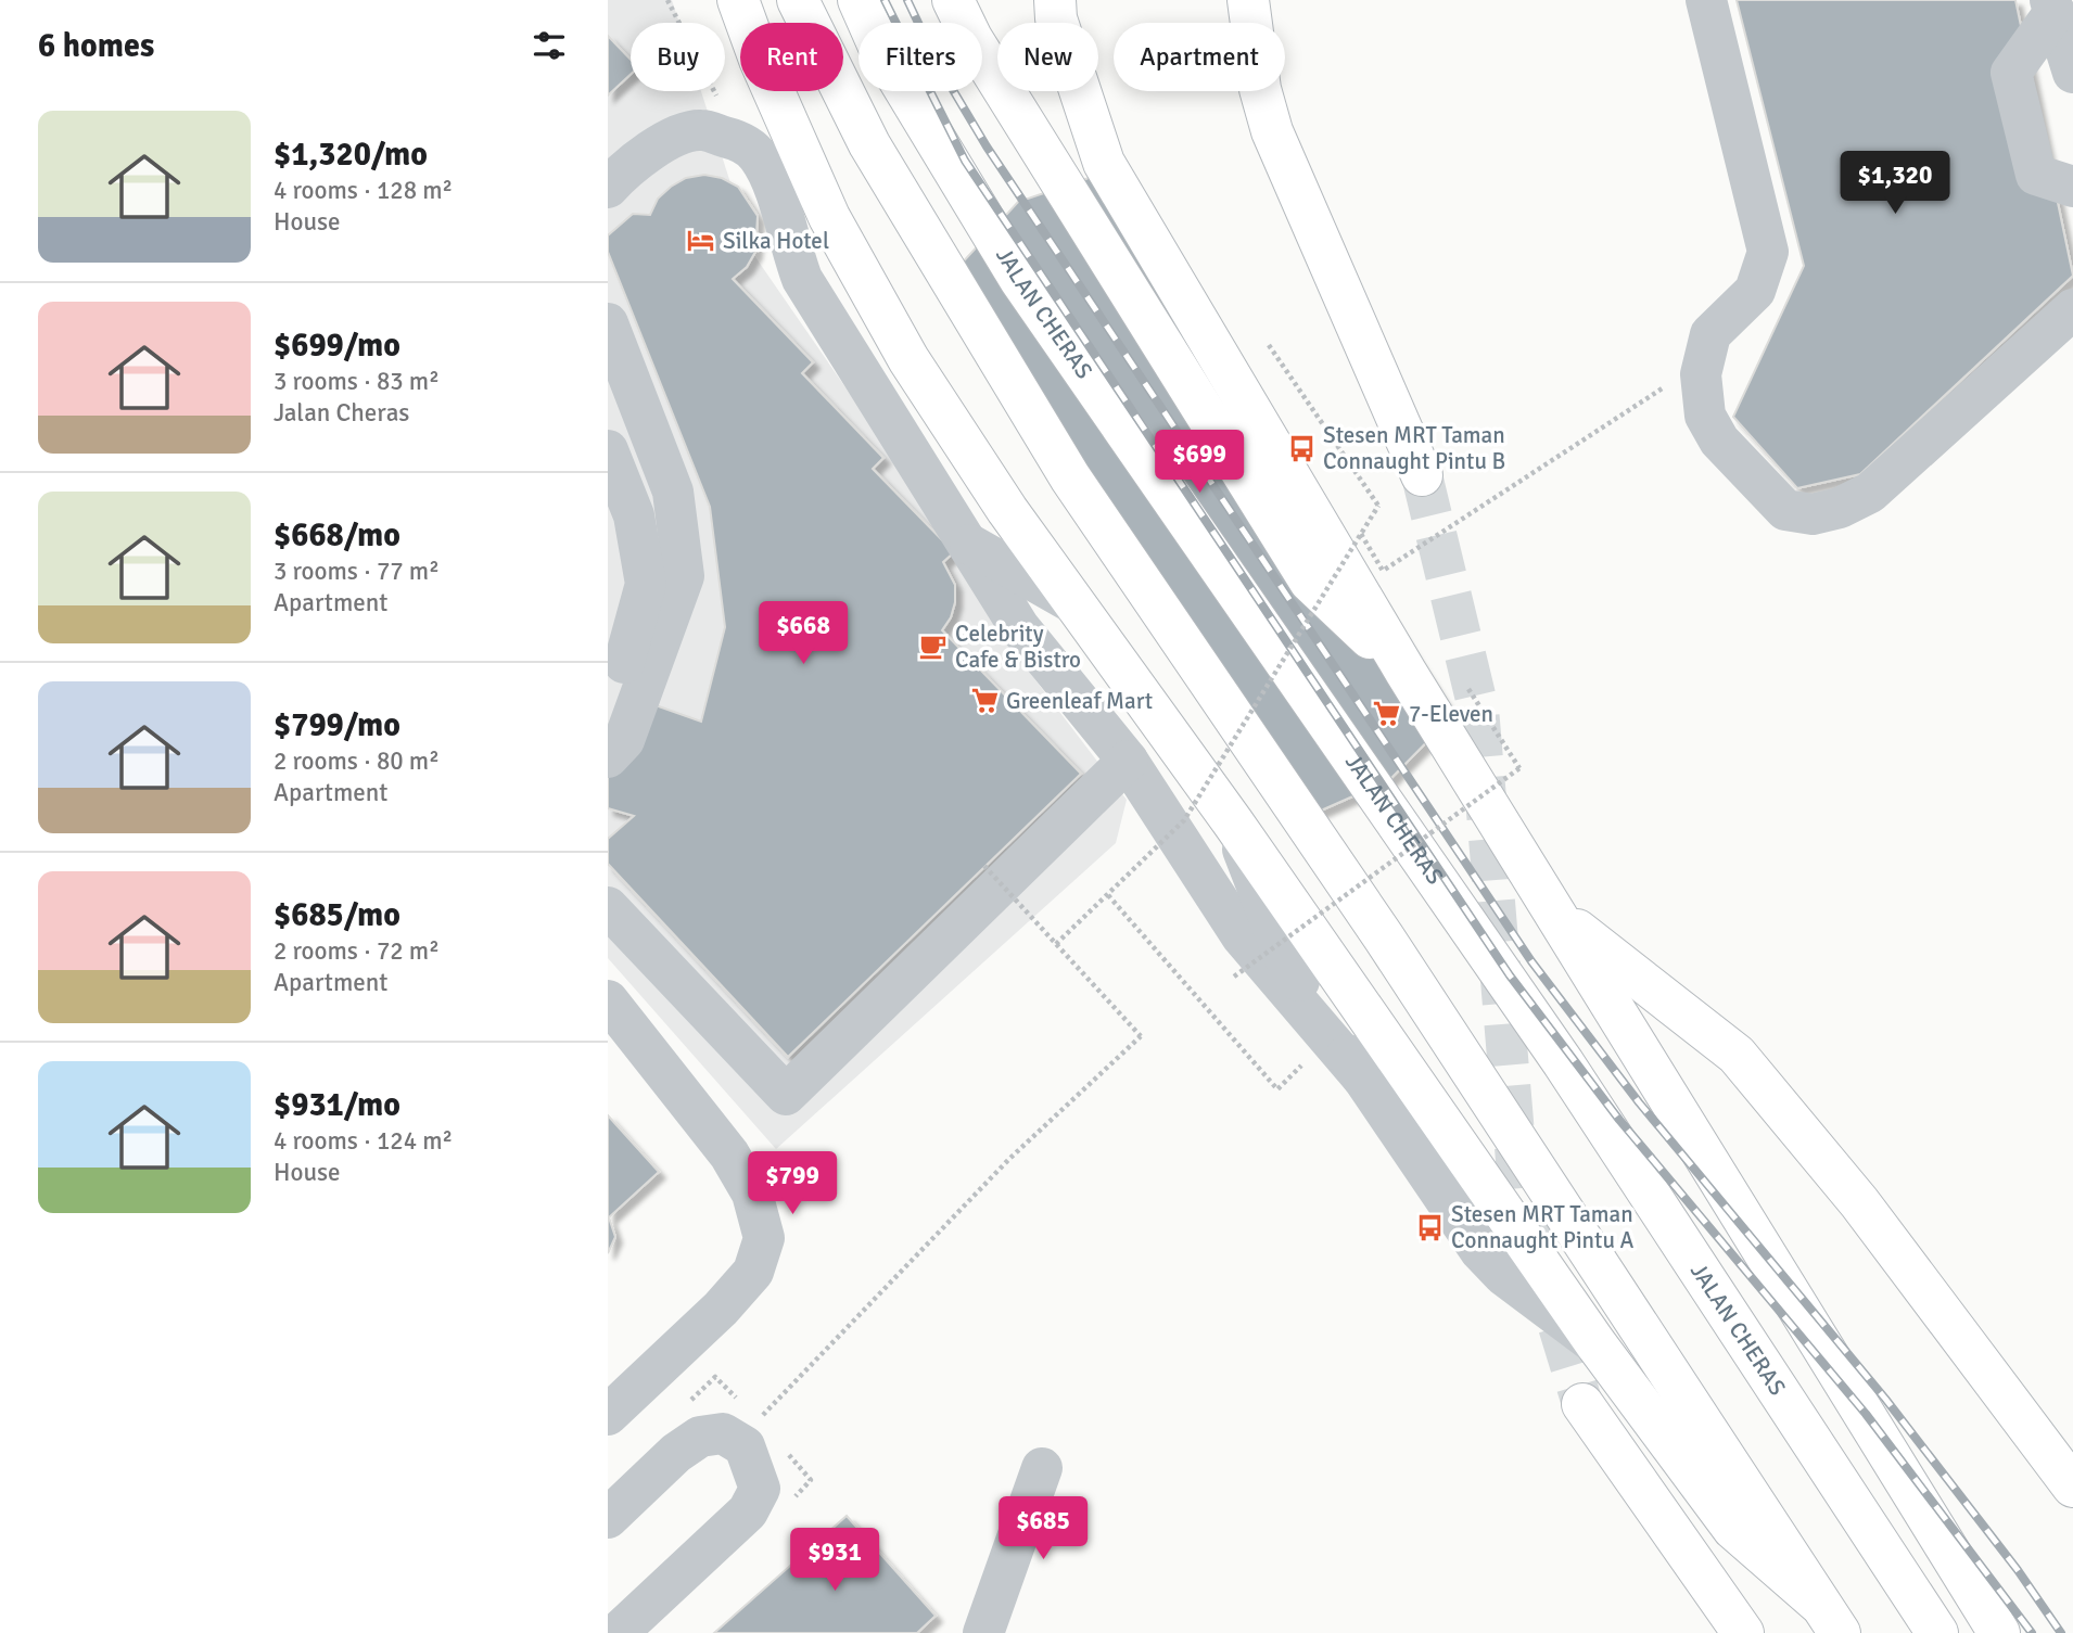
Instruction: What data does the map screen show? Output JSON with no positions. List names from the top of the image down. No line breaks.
{"streets":{"highway":["JALAN CHERAS"]},"places":{"hotel":["Silka Hotel"],"bus stop":["Stesen MRT Taman Connaught Pintu B","Stesen MRT Taman Connaught Pintu A"],"cafe":["Celebrity Cafe & Bistro"],"supermarket":["Greenleaf Mart","7-Eleven"]},"page":{"heading":"6 homes","chip":["Buy","Rent","Filters","New","Apartment"],"list":[{"name":"$1,320/mo","note":"4 rooms · 128 m² · House"},{"name":"$699/mo","note":"3 rooms · 83 m² · Jalan Cheras"},{"name":"$668/mo","note":"3 rooms · 77 m² · Apartment"},{"name":"$799/mo","note":"2 rooms · 80 m² · Apartment"},{"name":"$685/mo","note":"2 rooms · 72 m² · Apartment"},{"name":"$931/mo","note":"4 rooms · 124 m² · House"}],"price":["$1,320","$699","$668","$799","$685","$931"]}}
